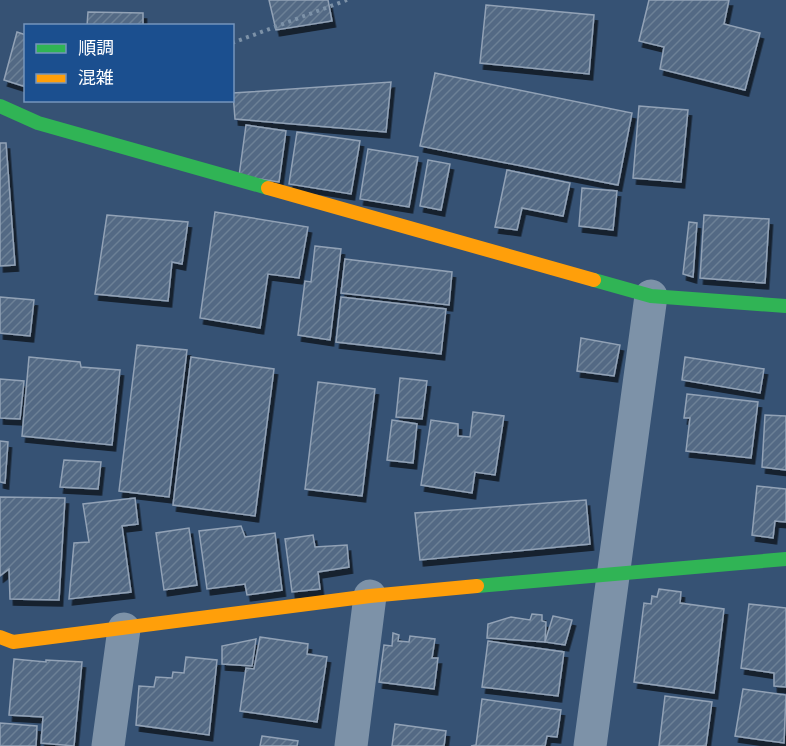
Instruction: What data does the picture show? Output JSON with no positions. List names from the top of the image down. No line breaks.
{"legend":["順調","混雑"]}
